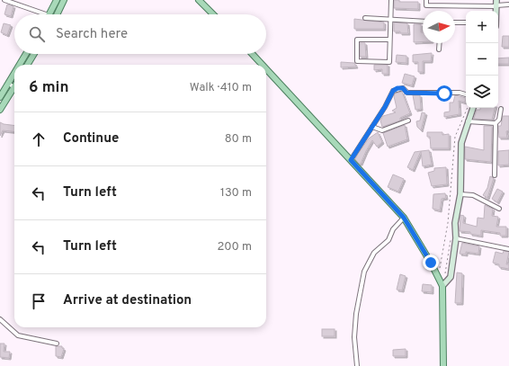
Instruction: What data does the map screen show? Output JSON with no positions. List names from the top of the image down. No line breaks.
{"north":"right","page":{"map_buttons":["+","−"],"search":"Search here","heading":["6 min","Walk · 410 m"],"list":[["Continue","80 m"],["Turn left","130 m"],["Turn left","200 m"],"Arrive at destination"]}}
